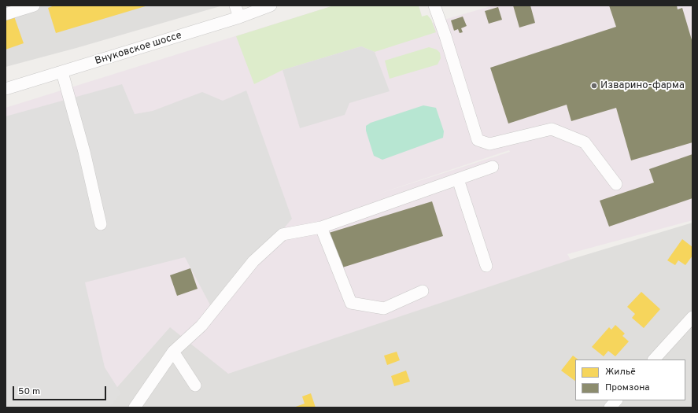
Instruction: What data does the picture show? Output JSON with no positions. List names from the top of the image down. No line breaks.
{"streets":{"street":["Внуковское шоссе"]},"places":["Изварино-фарма"],"legend":["Жильё","Промзона"],"scale_bar":"50 m"}
